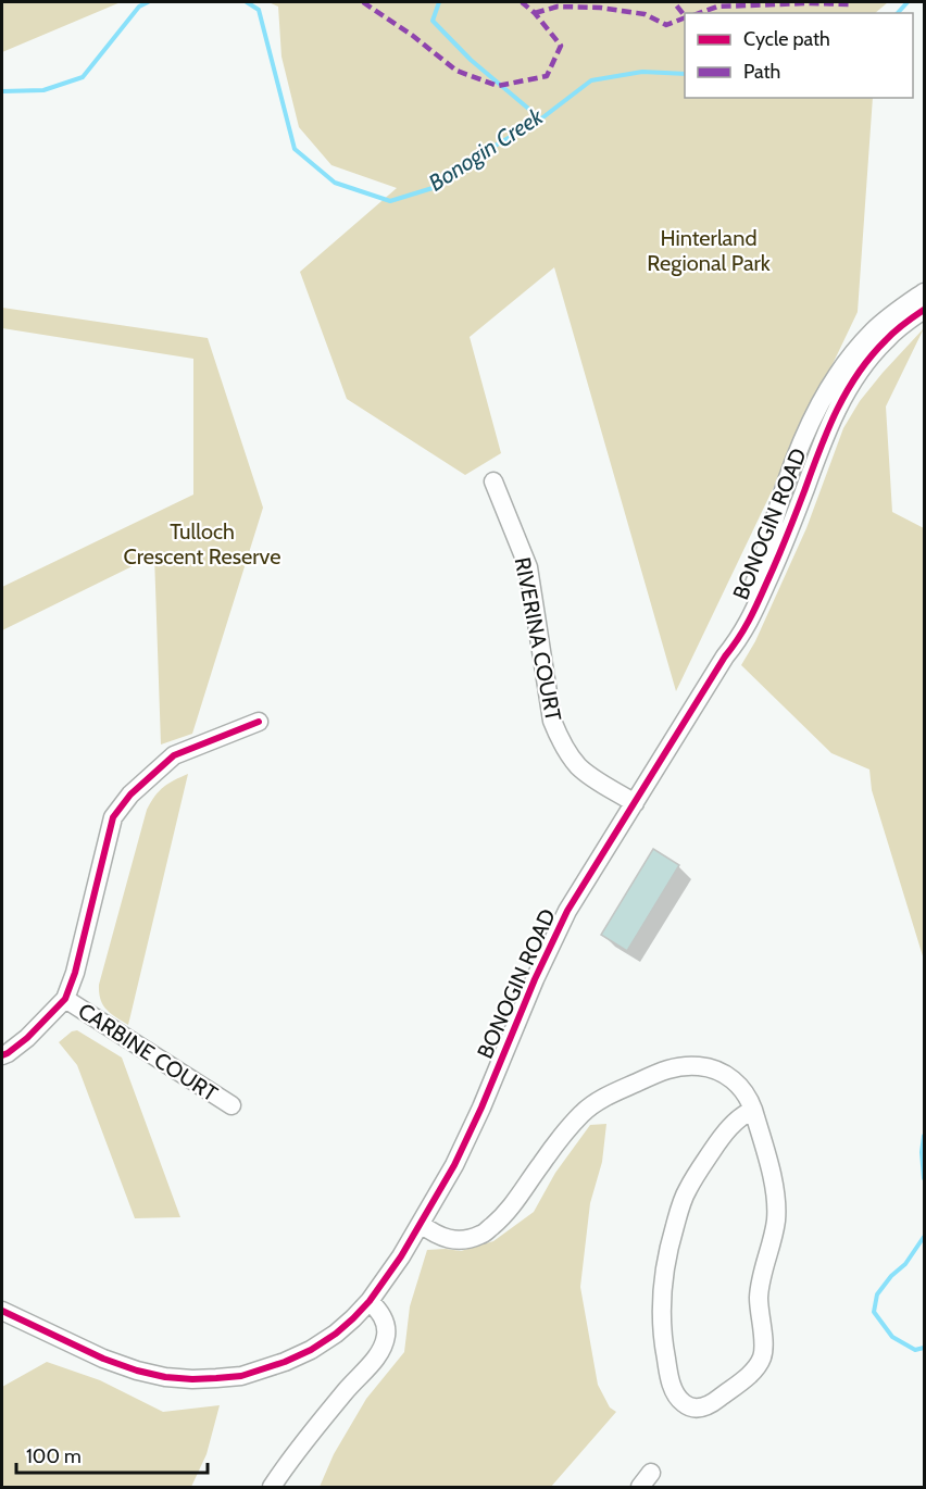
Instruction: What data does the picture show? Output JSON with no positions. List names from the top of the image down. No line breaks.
{"streets":{"street":["BONOGIN ROAD","RIVERINA COURT","CARBINE COURT"]},"crossings":[["BONOGIN ROAD","RIVERINA COURT"]],"water":["Bonogin Creek"],"parks":["Hinterland Regional Park","Tulloch Crescent Reserve"],"legend":["Cycle path","Path"],"scale_bar":"100 m"}
